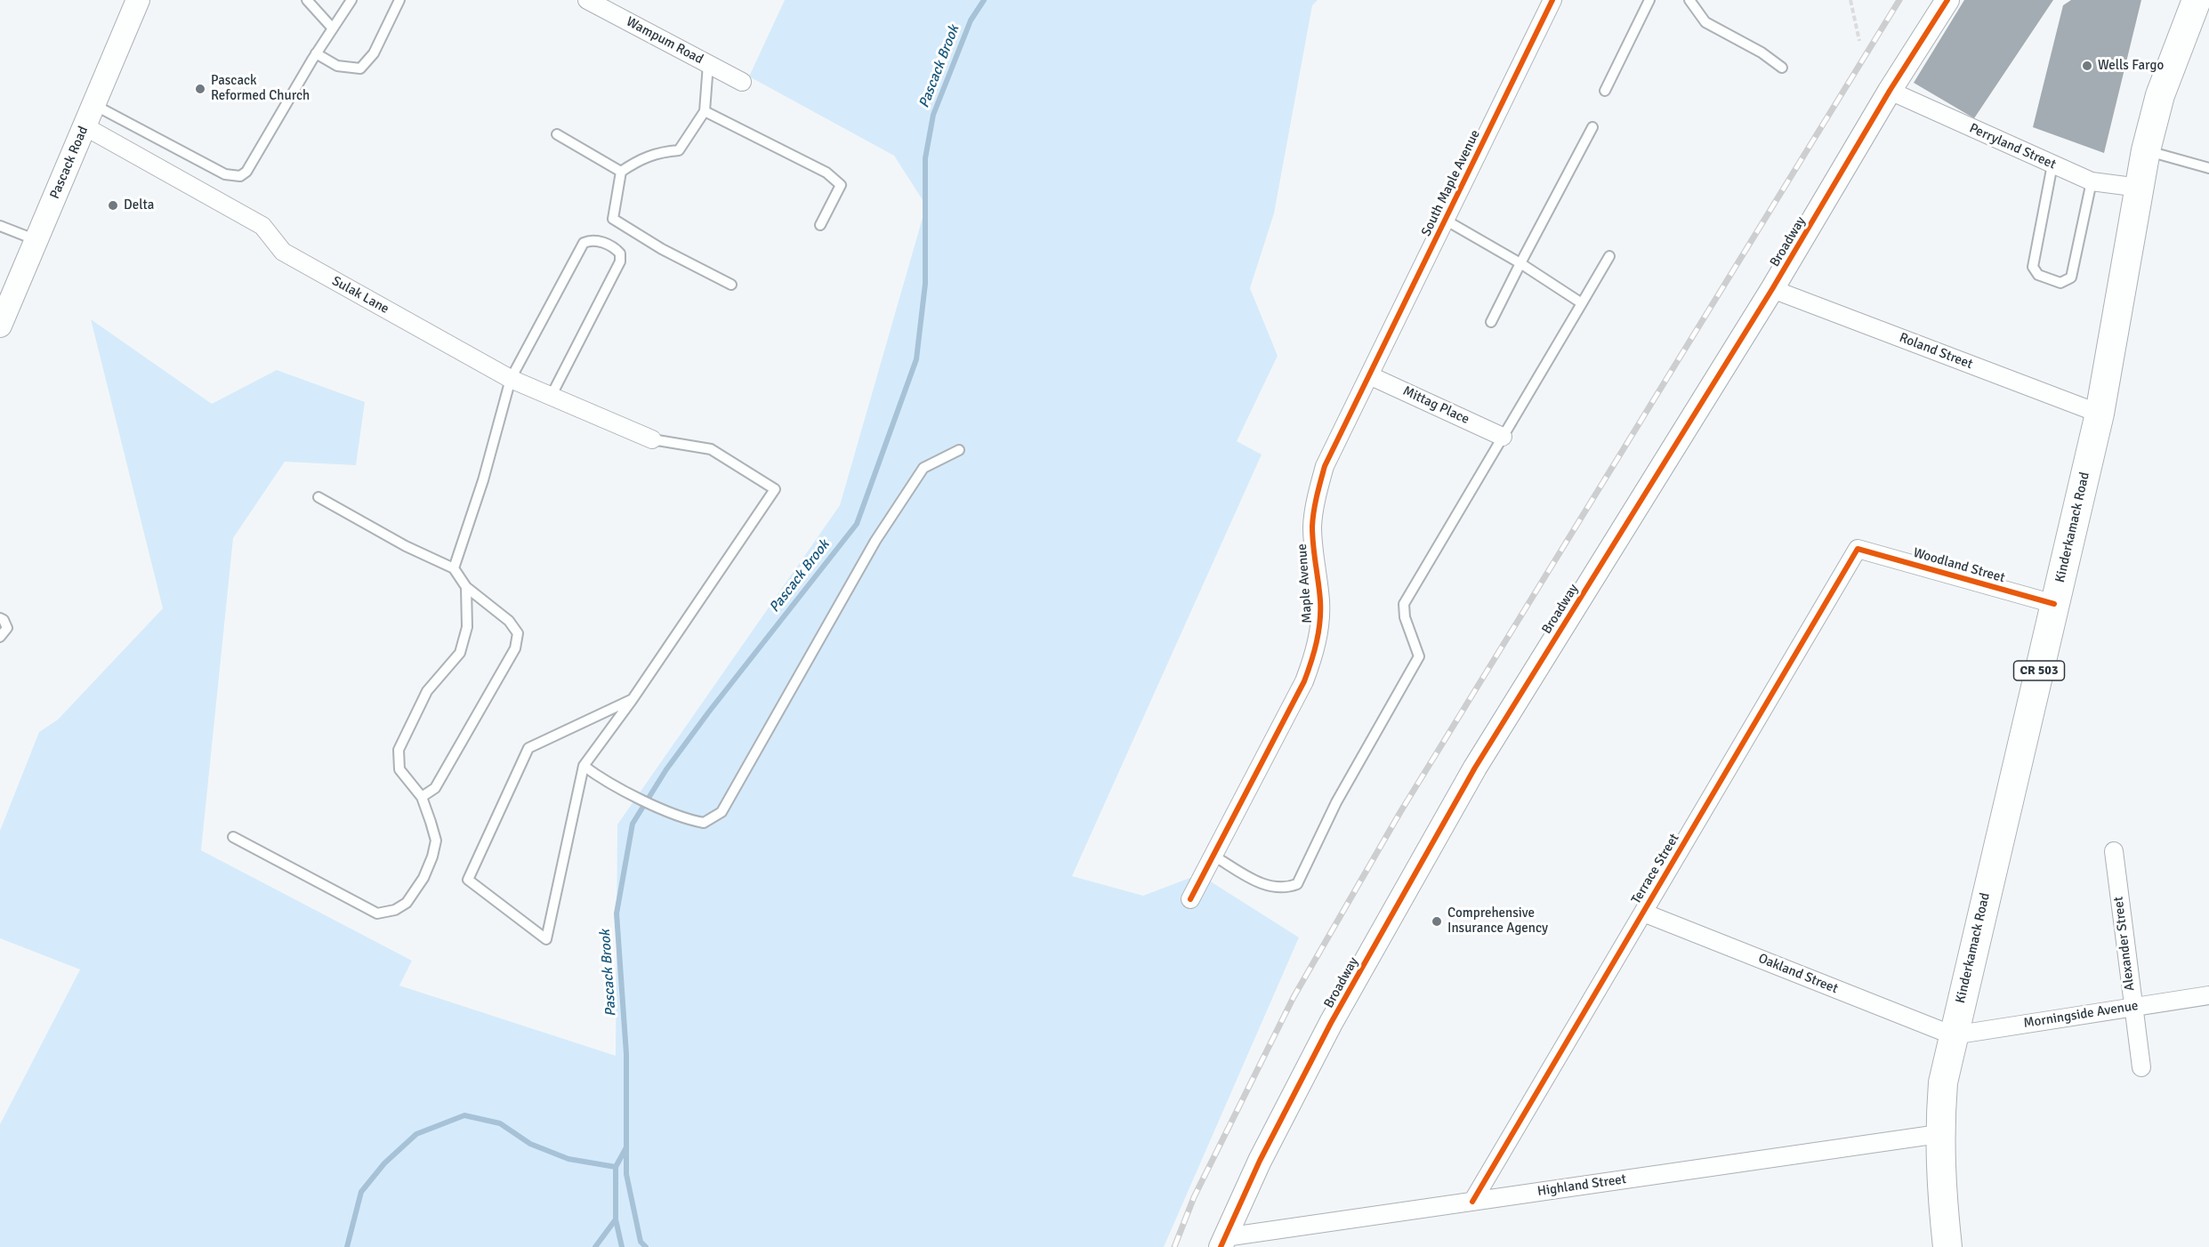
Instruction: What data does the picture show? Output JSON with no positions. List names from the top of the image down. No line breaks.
{"streets":{"main road":["Kinderkamack Road","CR 503"],"street":["Wampum Road","Perryland Street","Pascack Road","South Maple Avenue","Broadway","Sulak Lane","Roland Street","Mittag Place","Woodland Street","Maple Avenue","Terrace Street","Alexander Street","Oakland Street","Morningside Avenue","Highland Street"]},"crossings":[["Perryland Street","Broadway"],["Perryland Street","Kinderkamack Road"],["Pascack Road","Sulak Lane"],["South Maple Avenue","Mittag Place"],["South Maple Avenue","Maple Avenue"],["Broadway","Roland Street"],["Broadway","Highland Street"],["Roland Street","Kinderkamack Road"],["Mittag Place","Maple Avenue"],["Kinderkamack Road","Woodland Street"],["Kinderkamack Road","Oakland Street"],["Kinderkamack Road","Morningside Avenue"],["Kinderkamack Road","Highland Street"],["Woodland Street","Terrace Street"],["Terrace Street","Oakland Street"],["Terrace Street","Highland Street"],["Alexander Street","Morningside Avenue"],["Oakland Street","Morningside Avenue"]],"water":["Pascack Brook"],"places":["Wells Fargo","Pascack Reformed Church","Delta","Comprehensive Insurance Agency"]}
